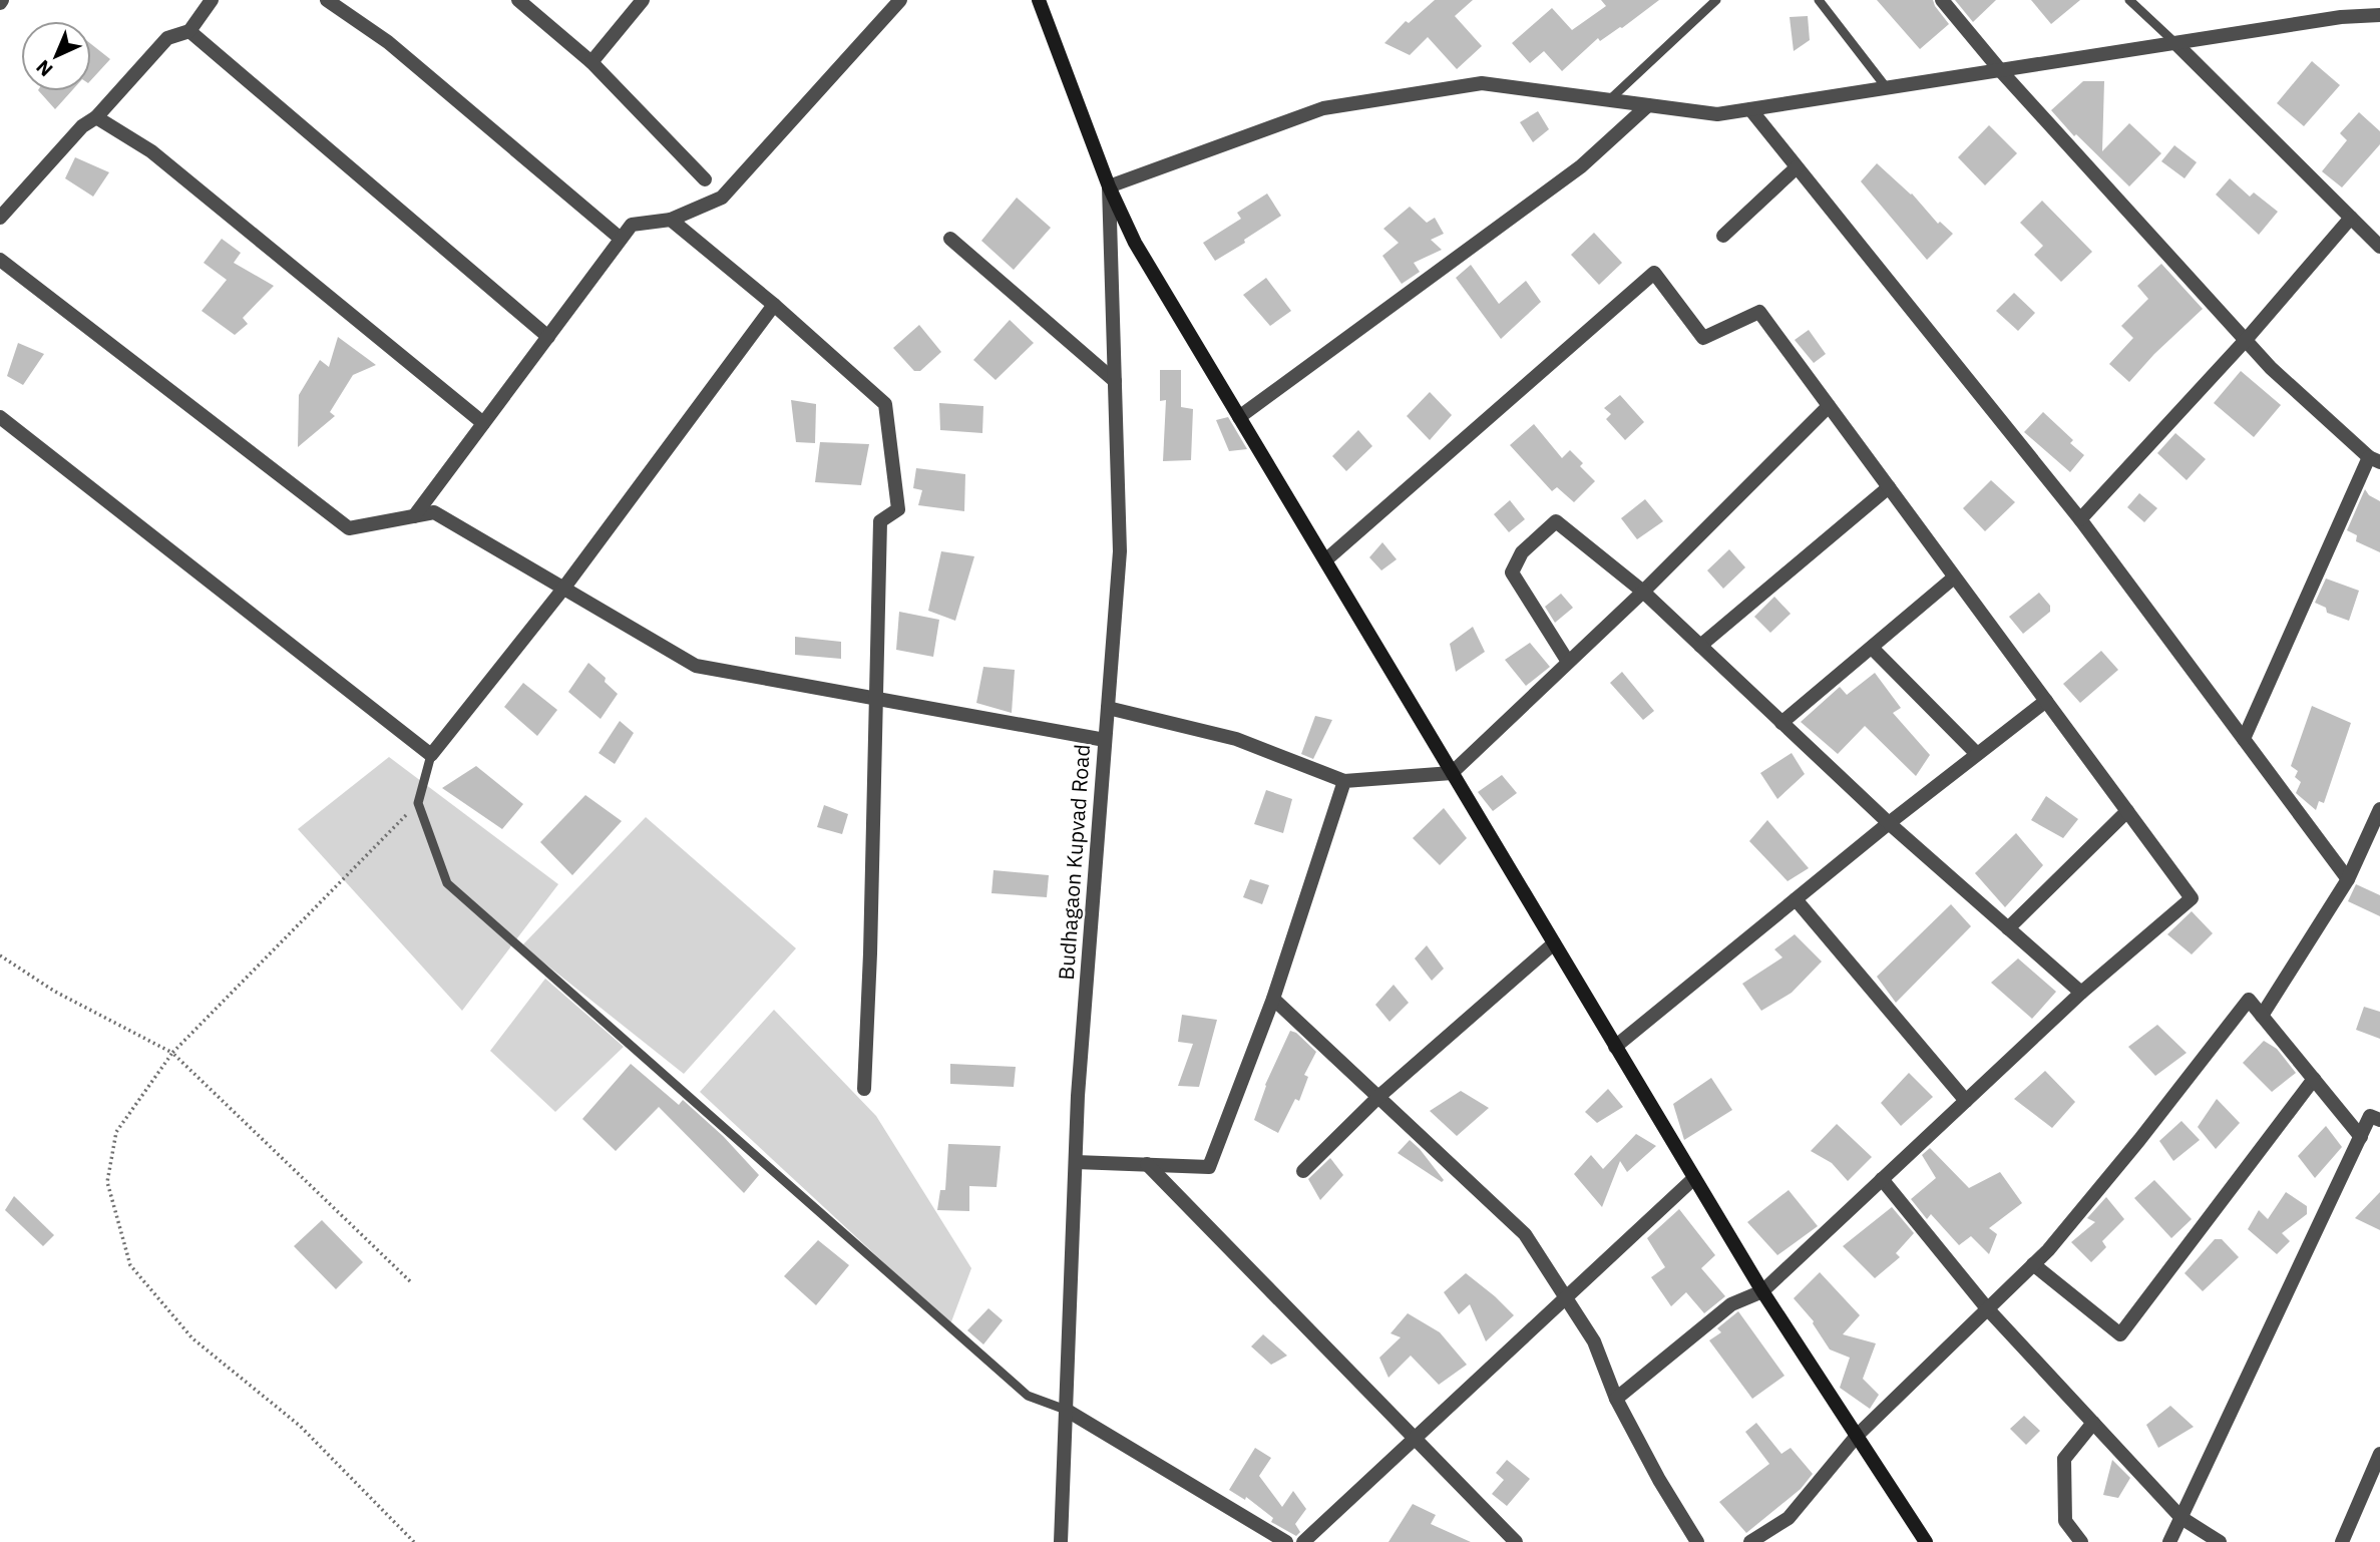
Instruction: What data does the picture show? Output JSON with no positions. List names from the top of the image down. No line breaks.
{"streets":{"street":["Budhagaon Kupvad Road"]},"north":"bottom left"}
